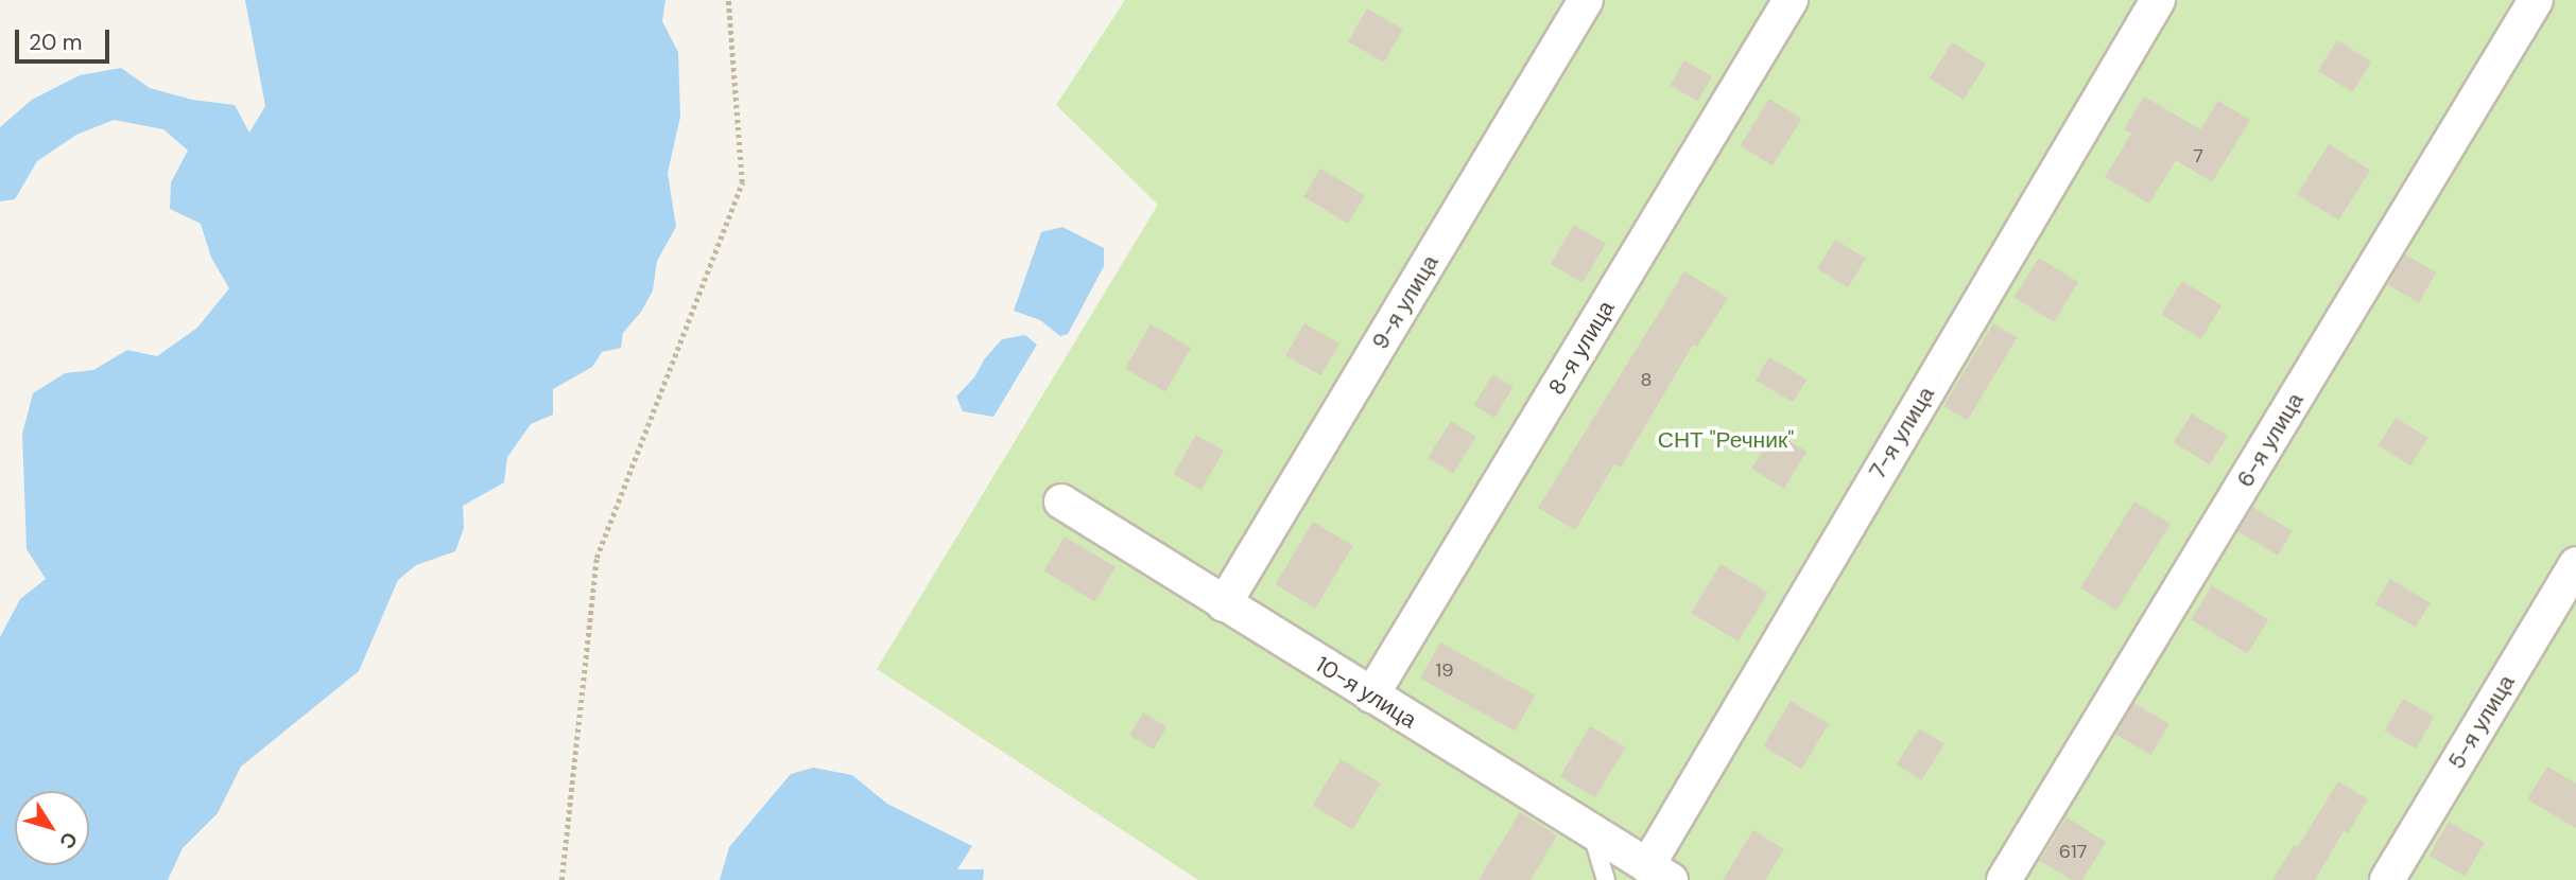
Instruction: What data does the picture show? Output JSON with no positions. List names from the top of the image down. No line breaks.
{"streets":{"street":["9-я улица","8-я улица","7-я улица","6-я улица","10-я улица","5-я улица"]},"crossings":[["9-я улица","10-я улица"],["8-я улица","10-я улица"],["7-я улица","10-я улица"]],"parks":["СНТ \"Речник\""],"house_numbers":["7","8","19","617"],"scale_bar":"20 m","north":"bottom right"}
